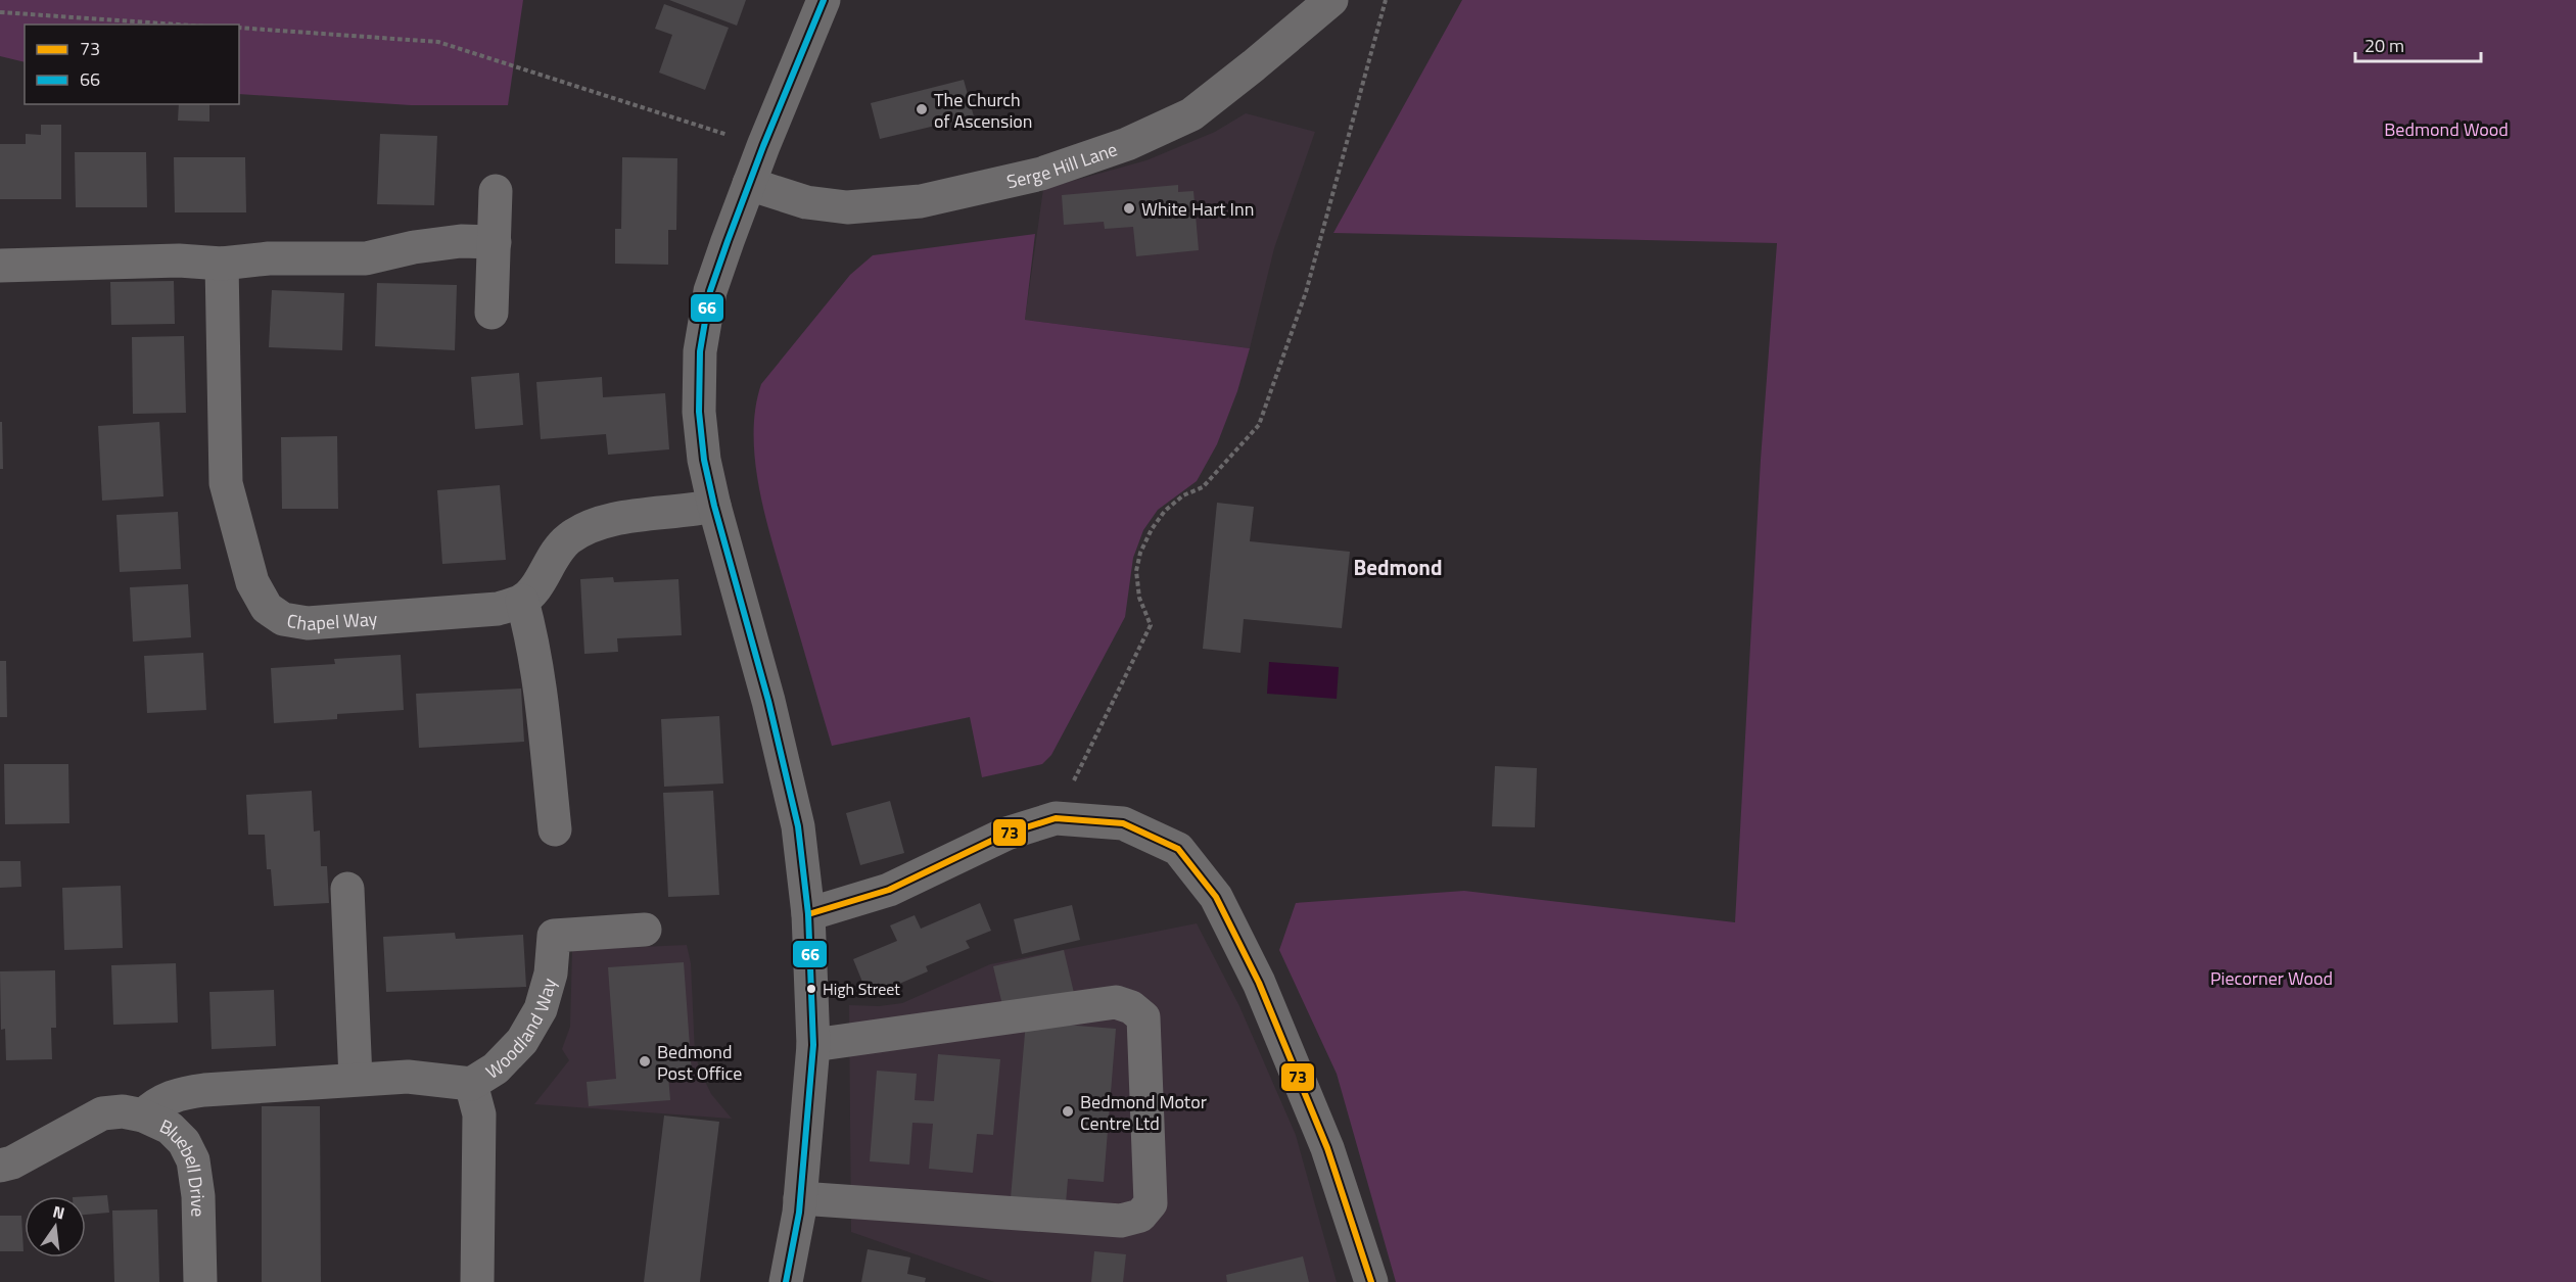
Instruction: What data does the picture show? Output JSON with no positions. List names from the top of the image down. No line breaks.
{"streets":{"street":["Serge Hill Lane","Chapel Way","Woodland Way","Bluebell Drive"]},"crossings":[["Woodland Way","Bluebell Drive"]],"districts":["Bedmond"],"parks":["Bedmond Wood","Piecorner Wood"],"places":["The Church of Ascension","White Hart Inn","High Street","Bedmond Post Office","Bedmond Motor Centre Ltd"],"lines":["transit line 66","transit line 73"],"legend":["73","66"],"scale_bar":"20 m","north":"top"}
